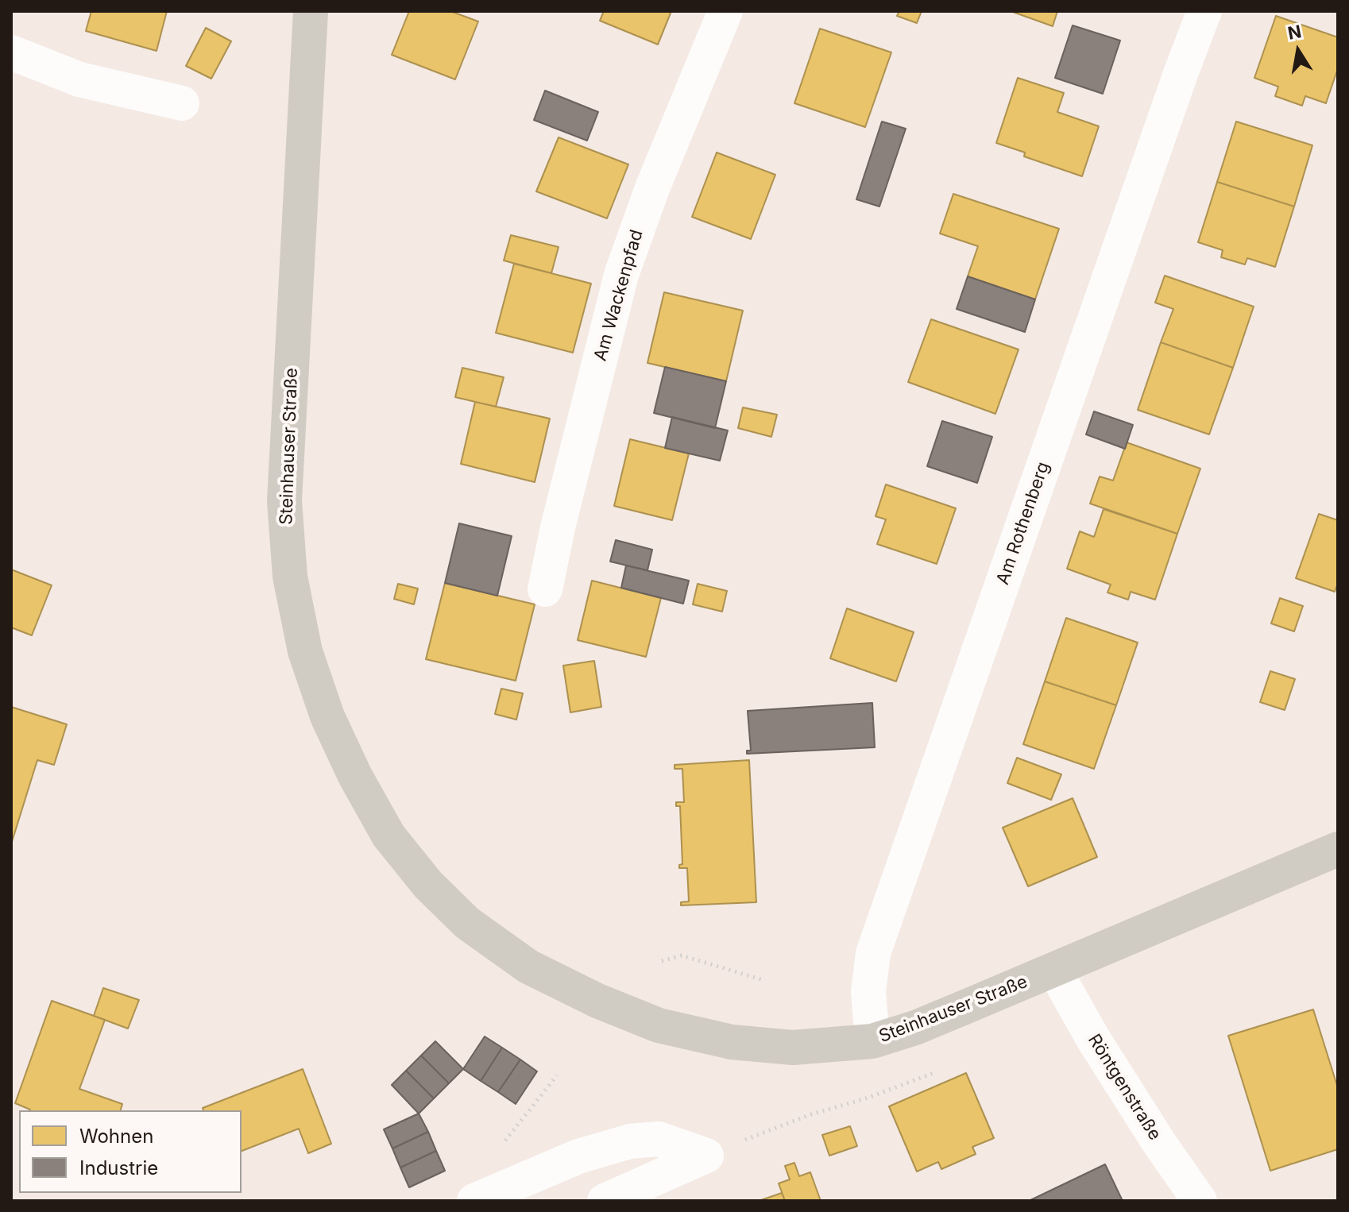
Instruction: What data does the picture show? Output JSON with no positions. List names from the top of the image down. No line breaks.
{"streets":{"main road":["Steinhauser Straße"],"street":["Am Wackenpfad","Am Rothenberg","Röntgenstraße"]},"crossings":[["Steinhauser Straße","Am Rothenberg"],["Steinhauser Straße","Röntgenstraße"]],"legend":["Wohnen","Industrie"],"north":"top"}
